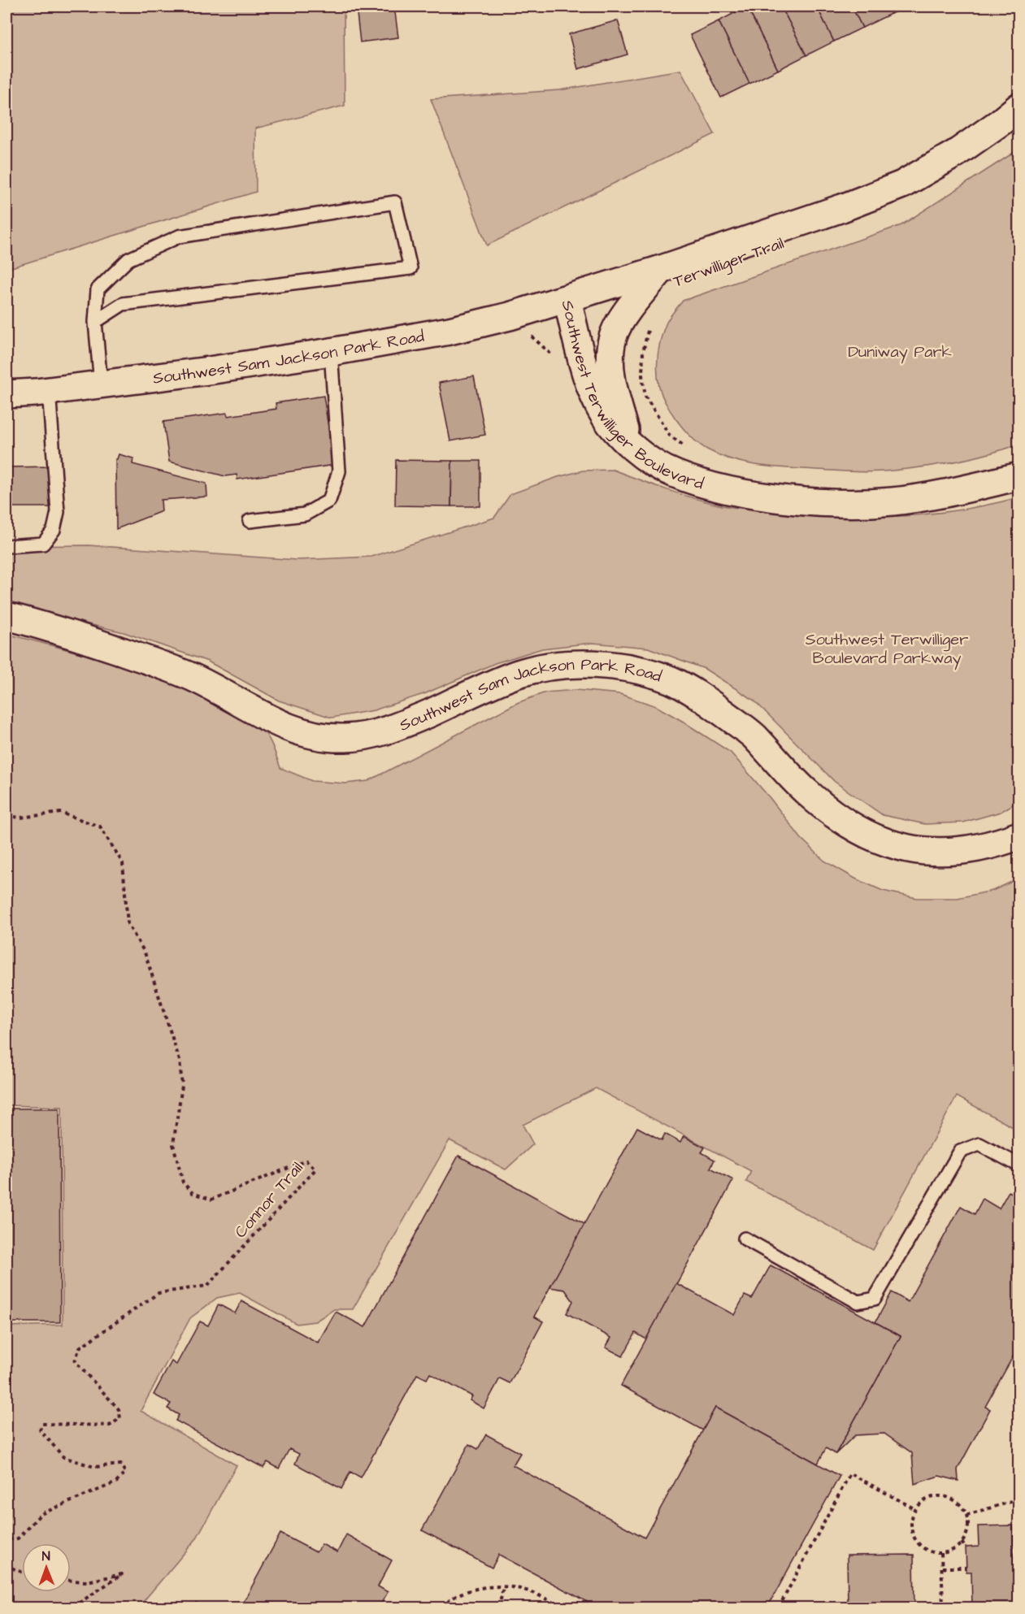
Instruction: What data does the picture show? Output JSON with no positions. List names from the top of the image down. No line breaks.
{"streets":{"street":["Southwest Sam Jackson Park Road","Southwest Terwilliger Boulevard"],"path":["Connor Trail"]},"crossings":[["Southwest Sam Jackson Park Road","Southwest Terwilliger Boulevard"]],"parks":["Duniway Park","Southwest Terwilliger Boulevard Parkway"],"north":"top"}
